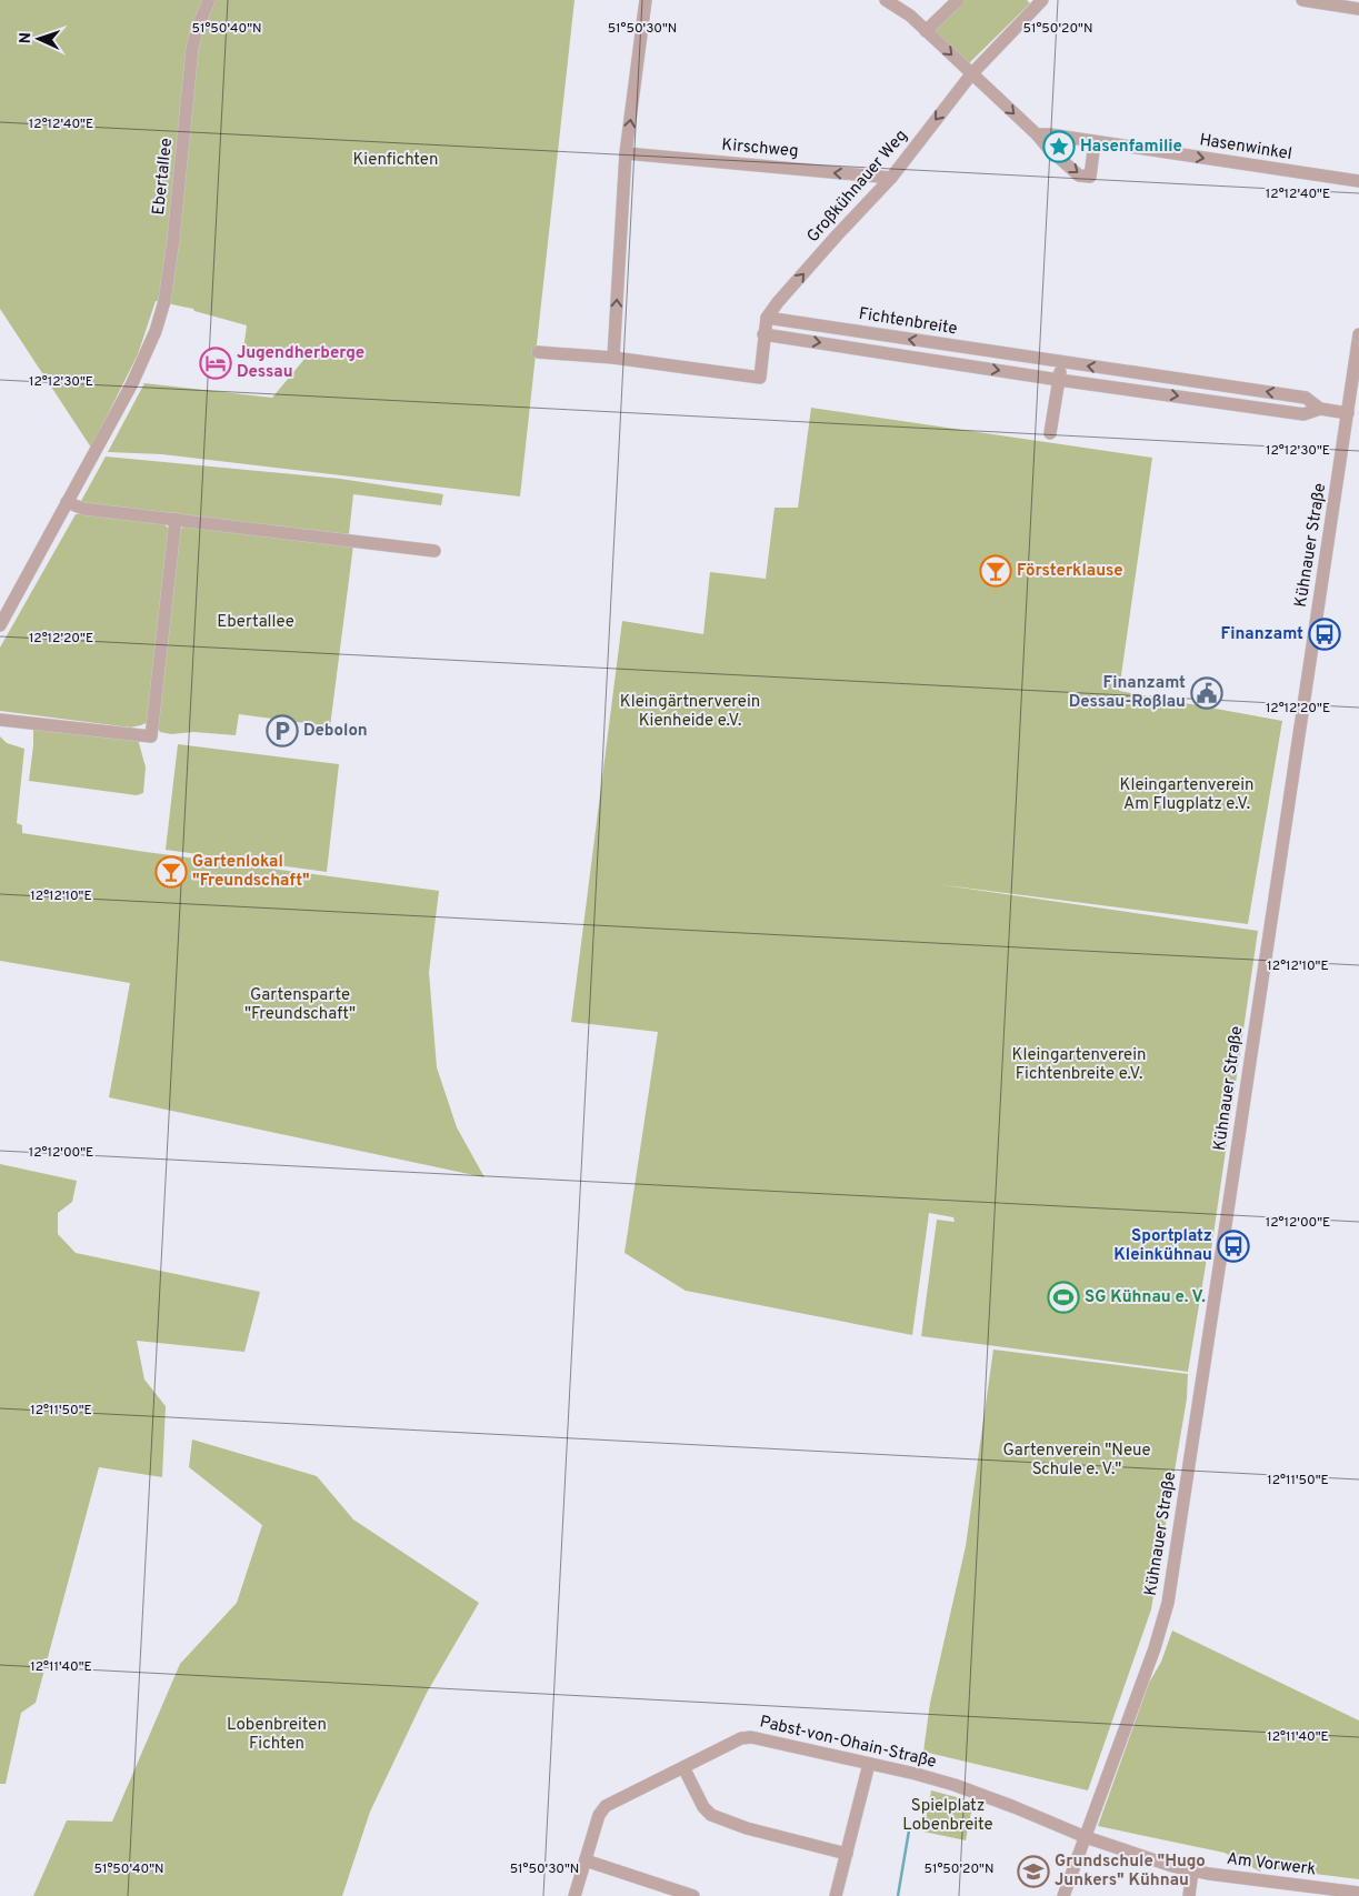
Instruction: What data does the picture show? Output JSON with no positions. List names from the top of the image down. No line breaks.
{"streets":{"street":["Hasenwinkel","Kirschweg","Ebertallee","Großkühnauer Weg","Fichtenbreite","Kühnauer Straße","Pabst-von-Ohain-Straße","Am Vorwerk"]},"crossings":[["Kirschweg","Großkühnauer Weg"],["Großkühnauer Weg","Fichtenbreite"],["Fichtenbreite","Kühnauer Straße"],["Kühnauer Straße","Pabst-von-Ohain-Straße"],["Kühnauer Straße","Am Vorwerk"],["Pabst-von-Ohain-Straße","Am Vorwerk"]],"one_way":["Hasenwinkel","Kirschweg"],"parks":["Kienfichten","Ebertallee","Kleingärtnerverein Kienheide e.V.","Kleingartenverein Am Flugplatz e.V.","Gartensparte \"Freundschaft\"","Kleingartenverein Fichtenbreite e.V.","Gartenverein \"Neue Schule e. V.\"","Lobenbreiten Fichten","Spielplatz Lobenbreite"],"places":{"place":["Hasenfamilie"],"hotel":["Jugendherberge Dessau"],"bar":["Försterklause","Gartenlokal \"Freundschaft\""],"bus stop":["Finanzamt","Sportplatz Kleinkühnau"],"public building":["Finanzamt Dessau-Roßlau"],"parking":["Debolon"],"sports":["SG Kühnau e. V."],"school or university":["Grundschule \"Hugo Junkers\" Kühnau"]},"north":"left","coordinates":["51°50'40\"N","51°50'30\"N","51°50'20\"N","12°12'40\"E","12°12'30\"E","12°12'20\"E","12°12'10\"E","12°12'00\"E","12°11'50\"E","12°11'40\"E"]}
